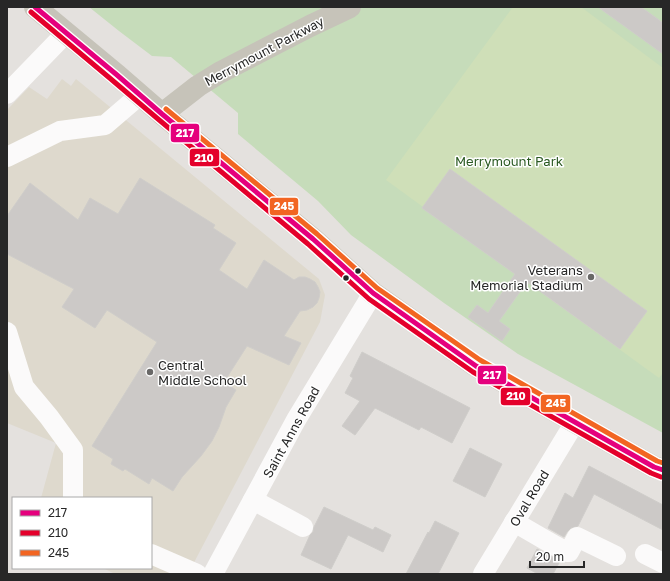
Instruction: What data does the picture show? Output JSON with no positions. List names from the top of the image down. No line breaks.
{"streets":{"main road":["Merrymount Parkway"],"street":["Saint Anns Road","Oval Road"]},"parks":["Merrymount Park"],"places":["Veterans Memorial Stadium","Central Middle School"],"lines":["transit line 217","transit line 210","transit line 245"],"legend":["217","210","245"],"scale_bar":"20 m"}
